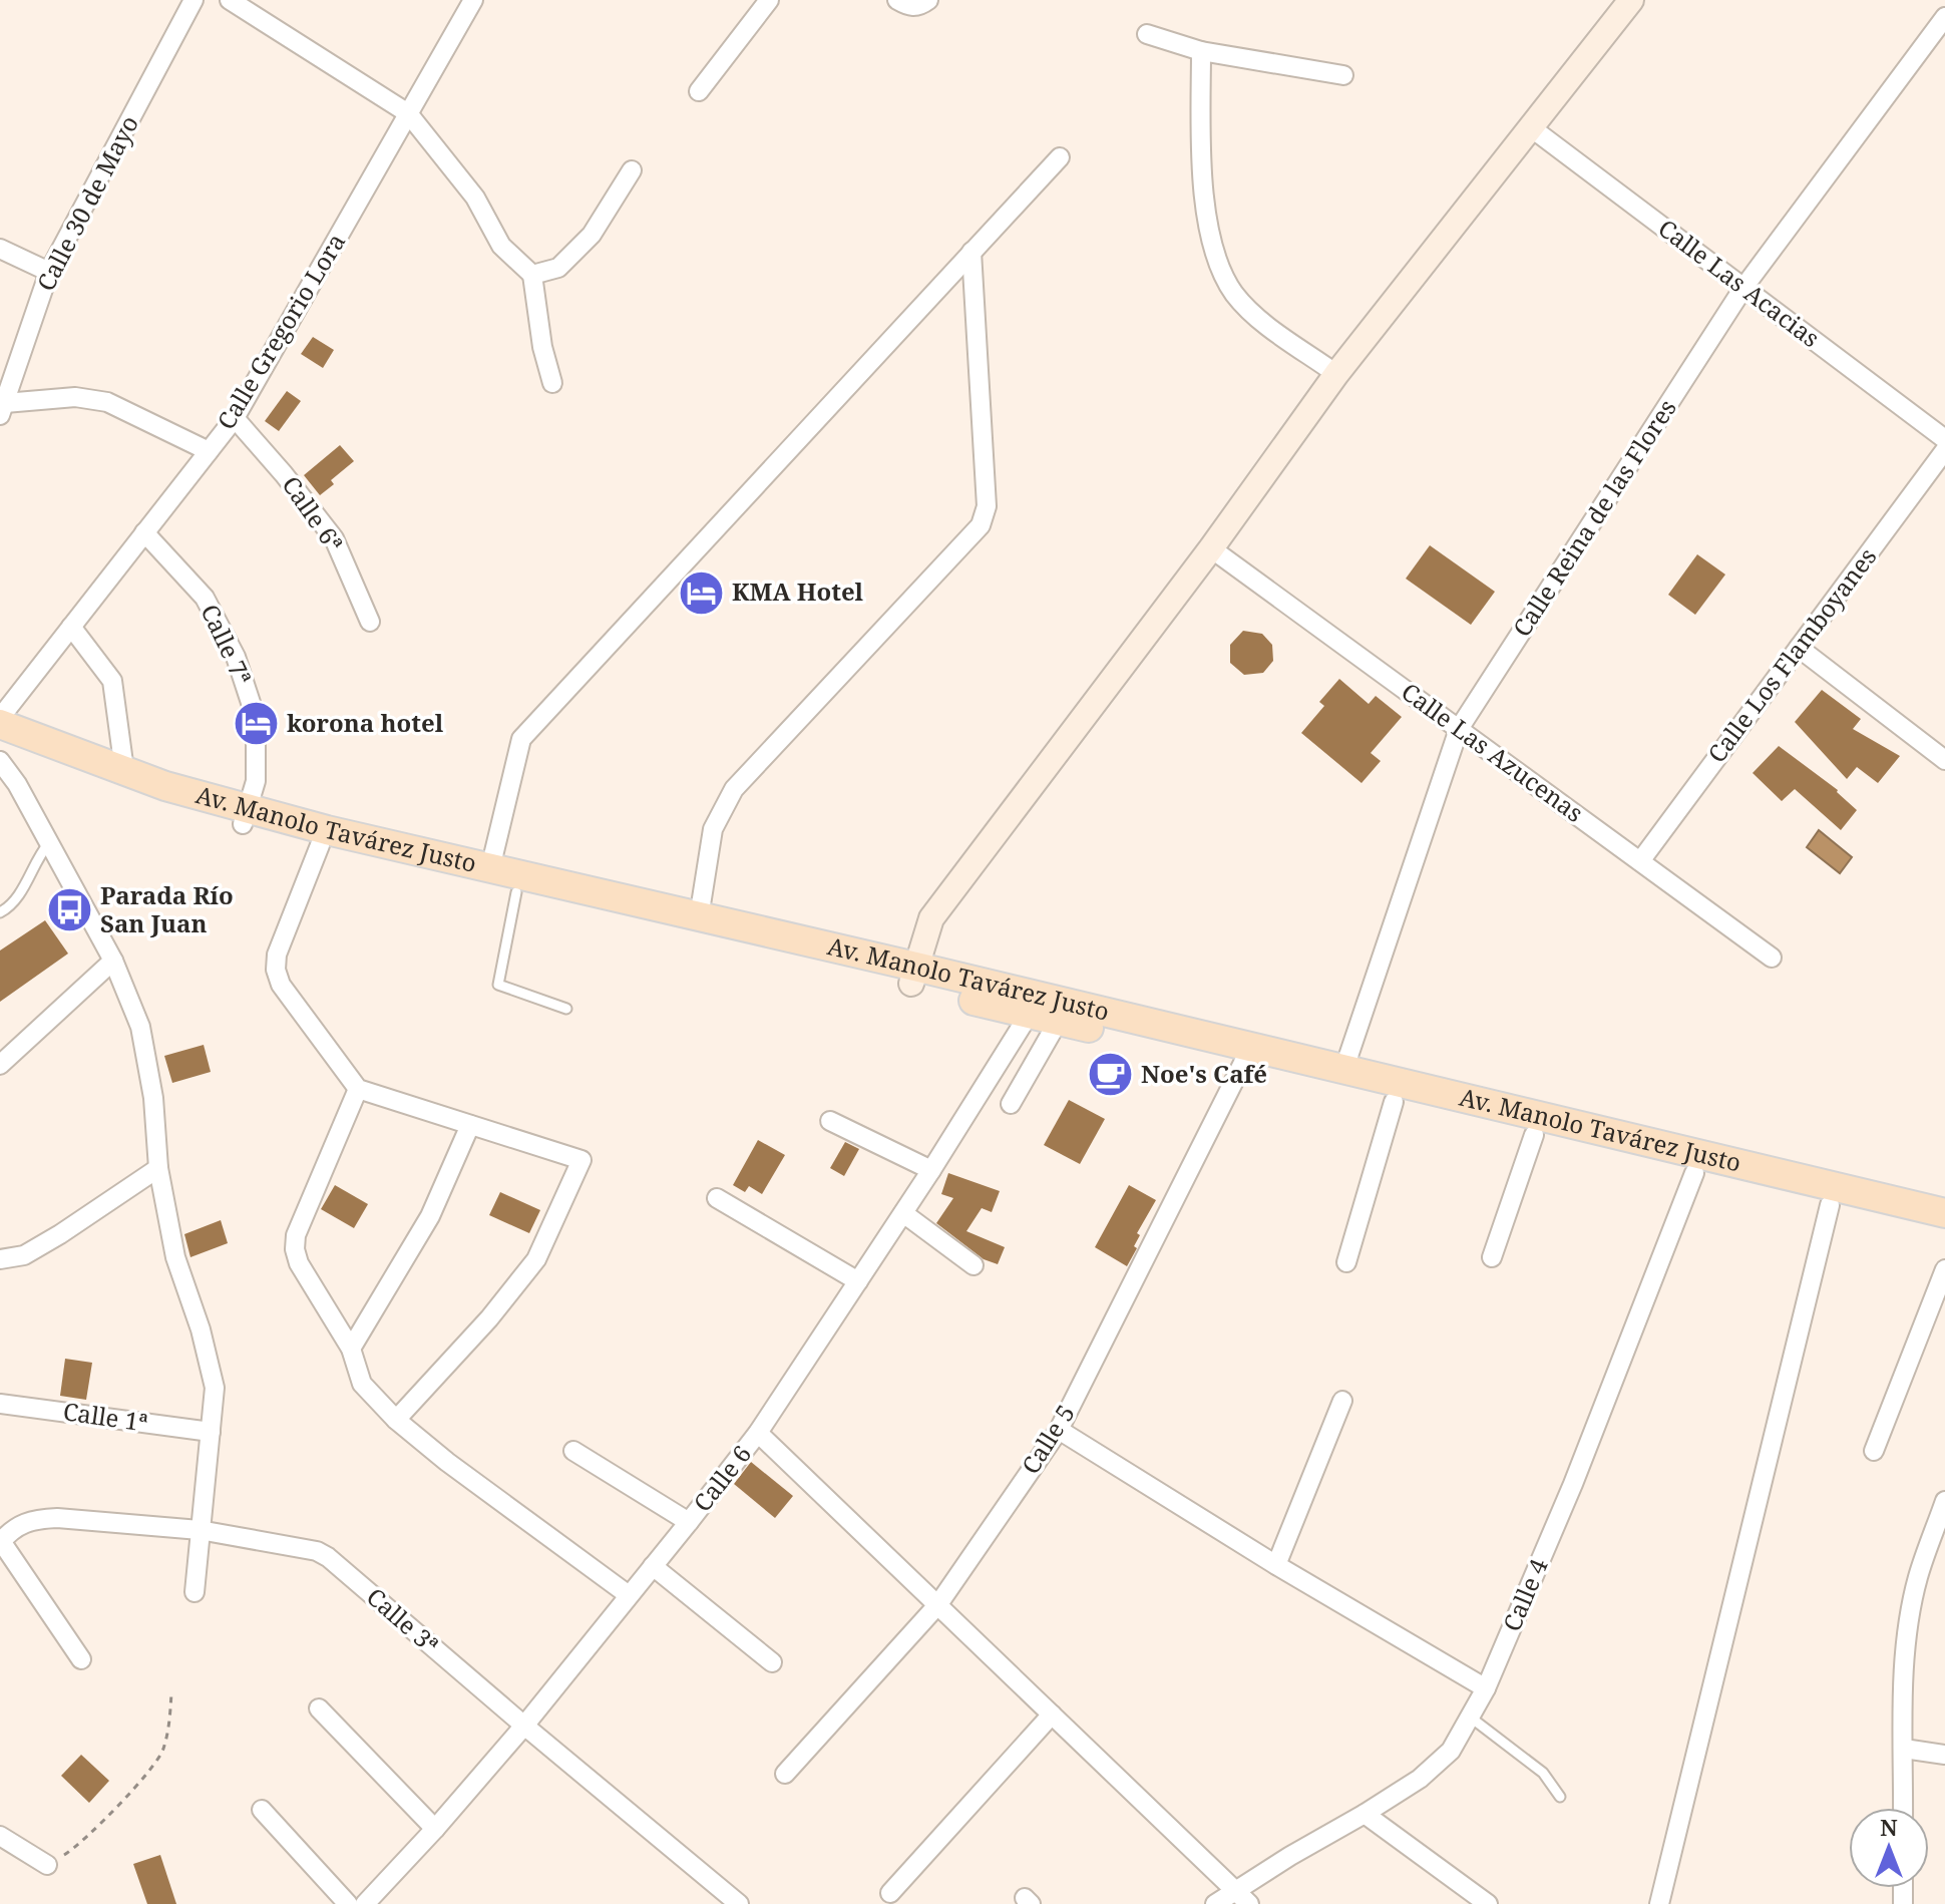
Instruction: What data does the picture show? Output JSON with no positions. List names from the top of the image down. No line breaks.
{"streets":{"main road":["Av. Manolo Tavárez Justo"],"street":["Calle 30 de Mayo","Calle Las Acacias","Calle Gregorio Lora","Calle 6ª","Calle Reina de las Flores","Calle 7ª","Calle Los Flamboyanes","Calle Las Azucenas","Calle 1ª","Calle 5","Calle 6","Calle 4","Calle 3ª"]},"crossings":[["Calle Las Acacias","Calle Reina de las Flores"],["Calle Gregorio Lora","Calle 6ª"],["Calle Gregorio Lora","Calle 7ª"],["Calle Gregorio Lora","Av. Manolo Tavárez Justo"],["Calle Reina de las Flores","Calle Las Azucenas"],["Calle Reina de las Flores","Av. Manolo Tavárez Justo"],["Calle 7ª","Av. Manolo Tavárez Justo"],["Calle Los Flamboyanes","Calle Las Azucenas"],["Av. Manolo Tavárez Justo","Calle 5"],["Av. Manolo Tavárez Justo","Calle 6"],["Av. Manolo Tavárez Justo","Calle 4"],["Calle 6","Calle 3ª"]],"places":{"hotel":["KMA Hotel","korona hotel"],"bus stop":["Parada Río San Juan"],"cafe":["Noe's Café"]},"north":"top"}
